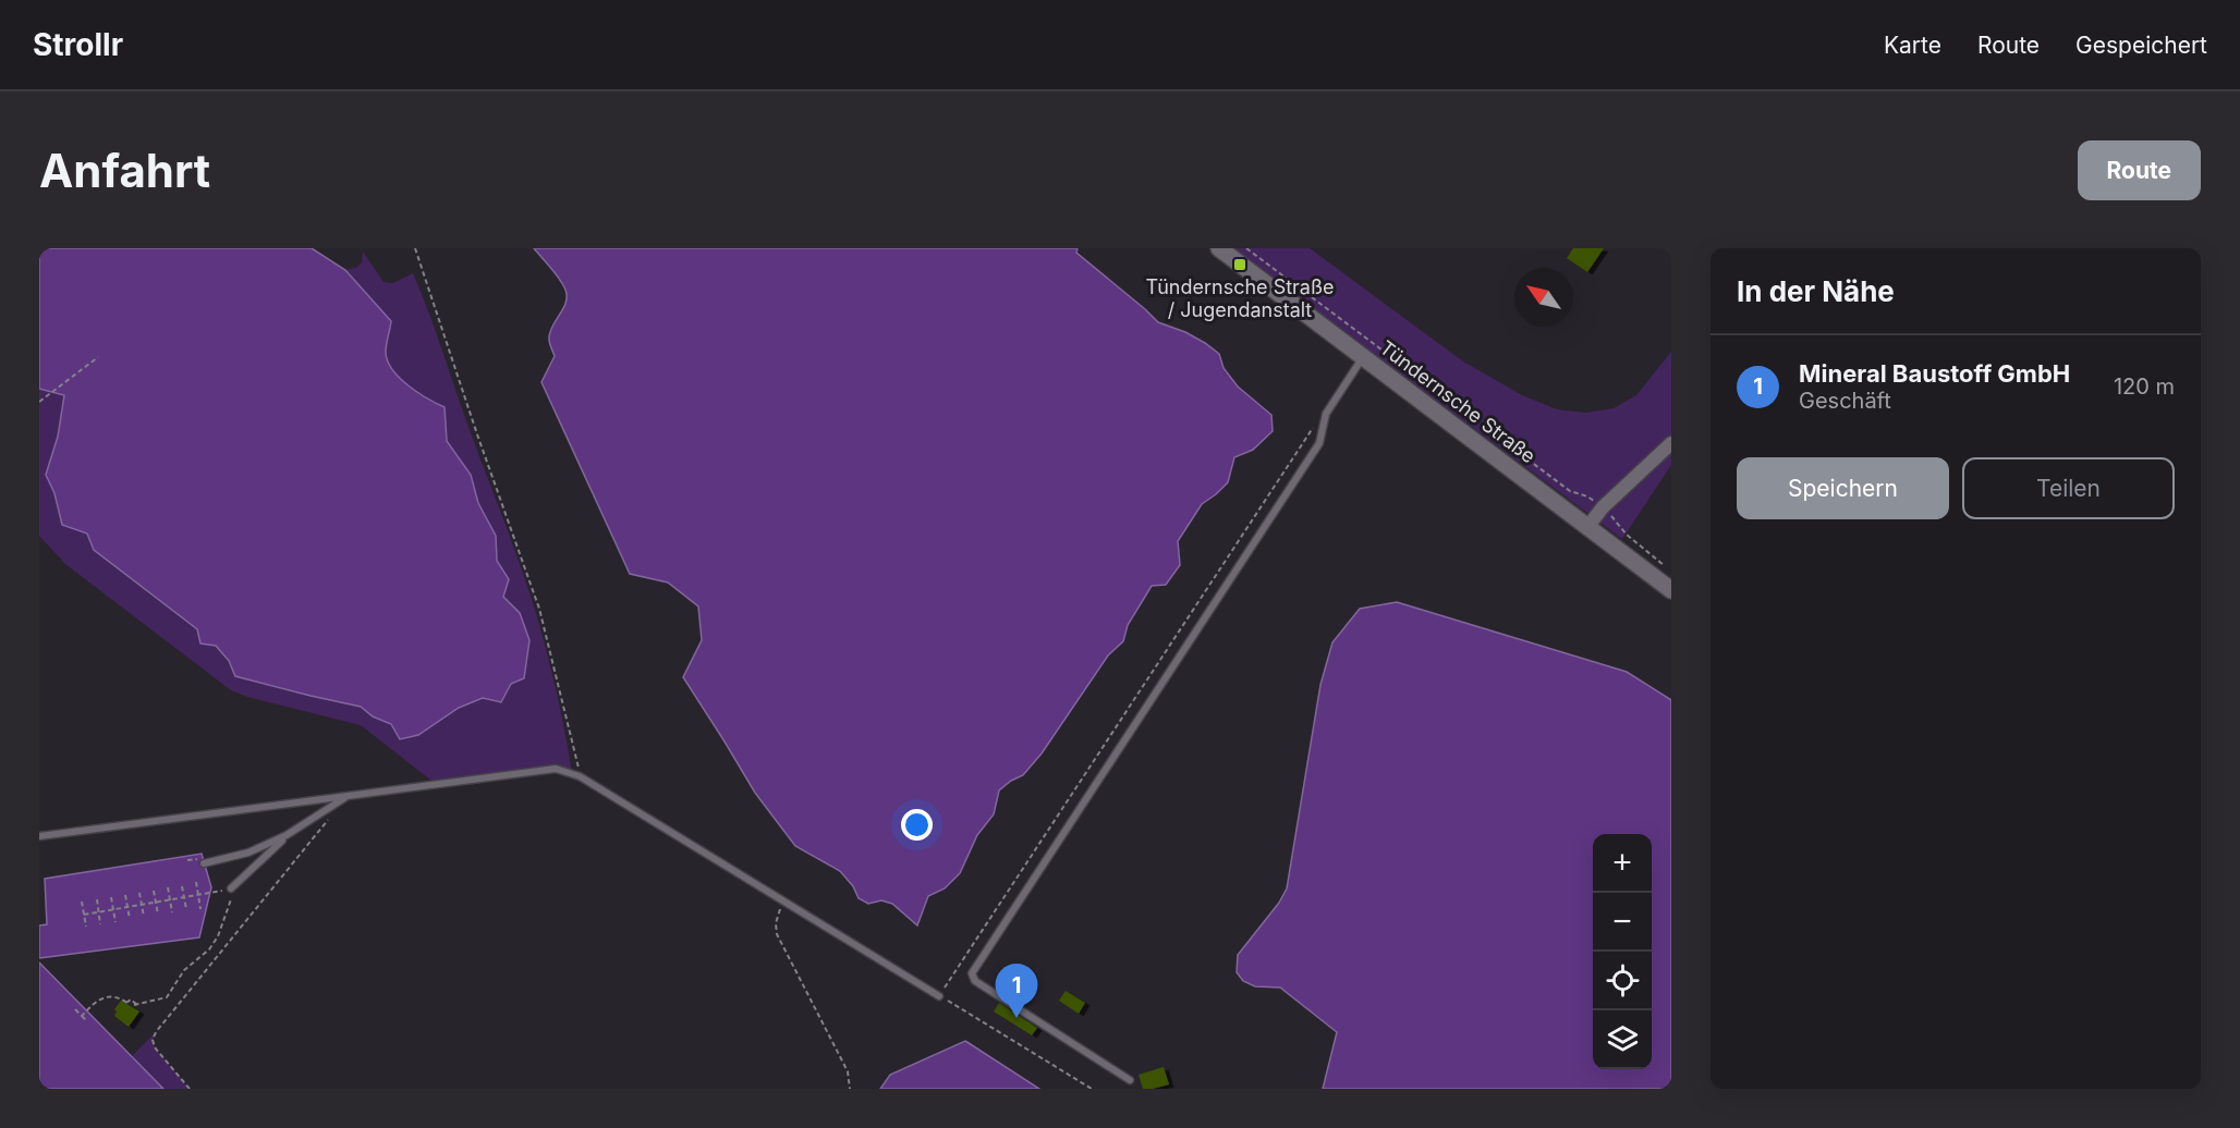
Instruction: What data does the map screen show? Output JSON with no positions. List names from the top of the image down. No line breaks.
{"streets":{"street":["Tündernsche Straße"]},"places":{"transit":["Tündernsche Straße / Jugendanstalt"]},"north":"top left","page":{"header":"Strollr","nav":["Karte","Route","Gespeichert"],"buttons":["Route",["Speichern","Teilen"]],"title":"Anfahrt","heading":"In der Nähe","list":[{"mark":"1","name":"Mineral Baustoff GmbH","note":"Geschäft","value":"120 m"}],"map_buttons":["+","−"],"pins":"1"}}
